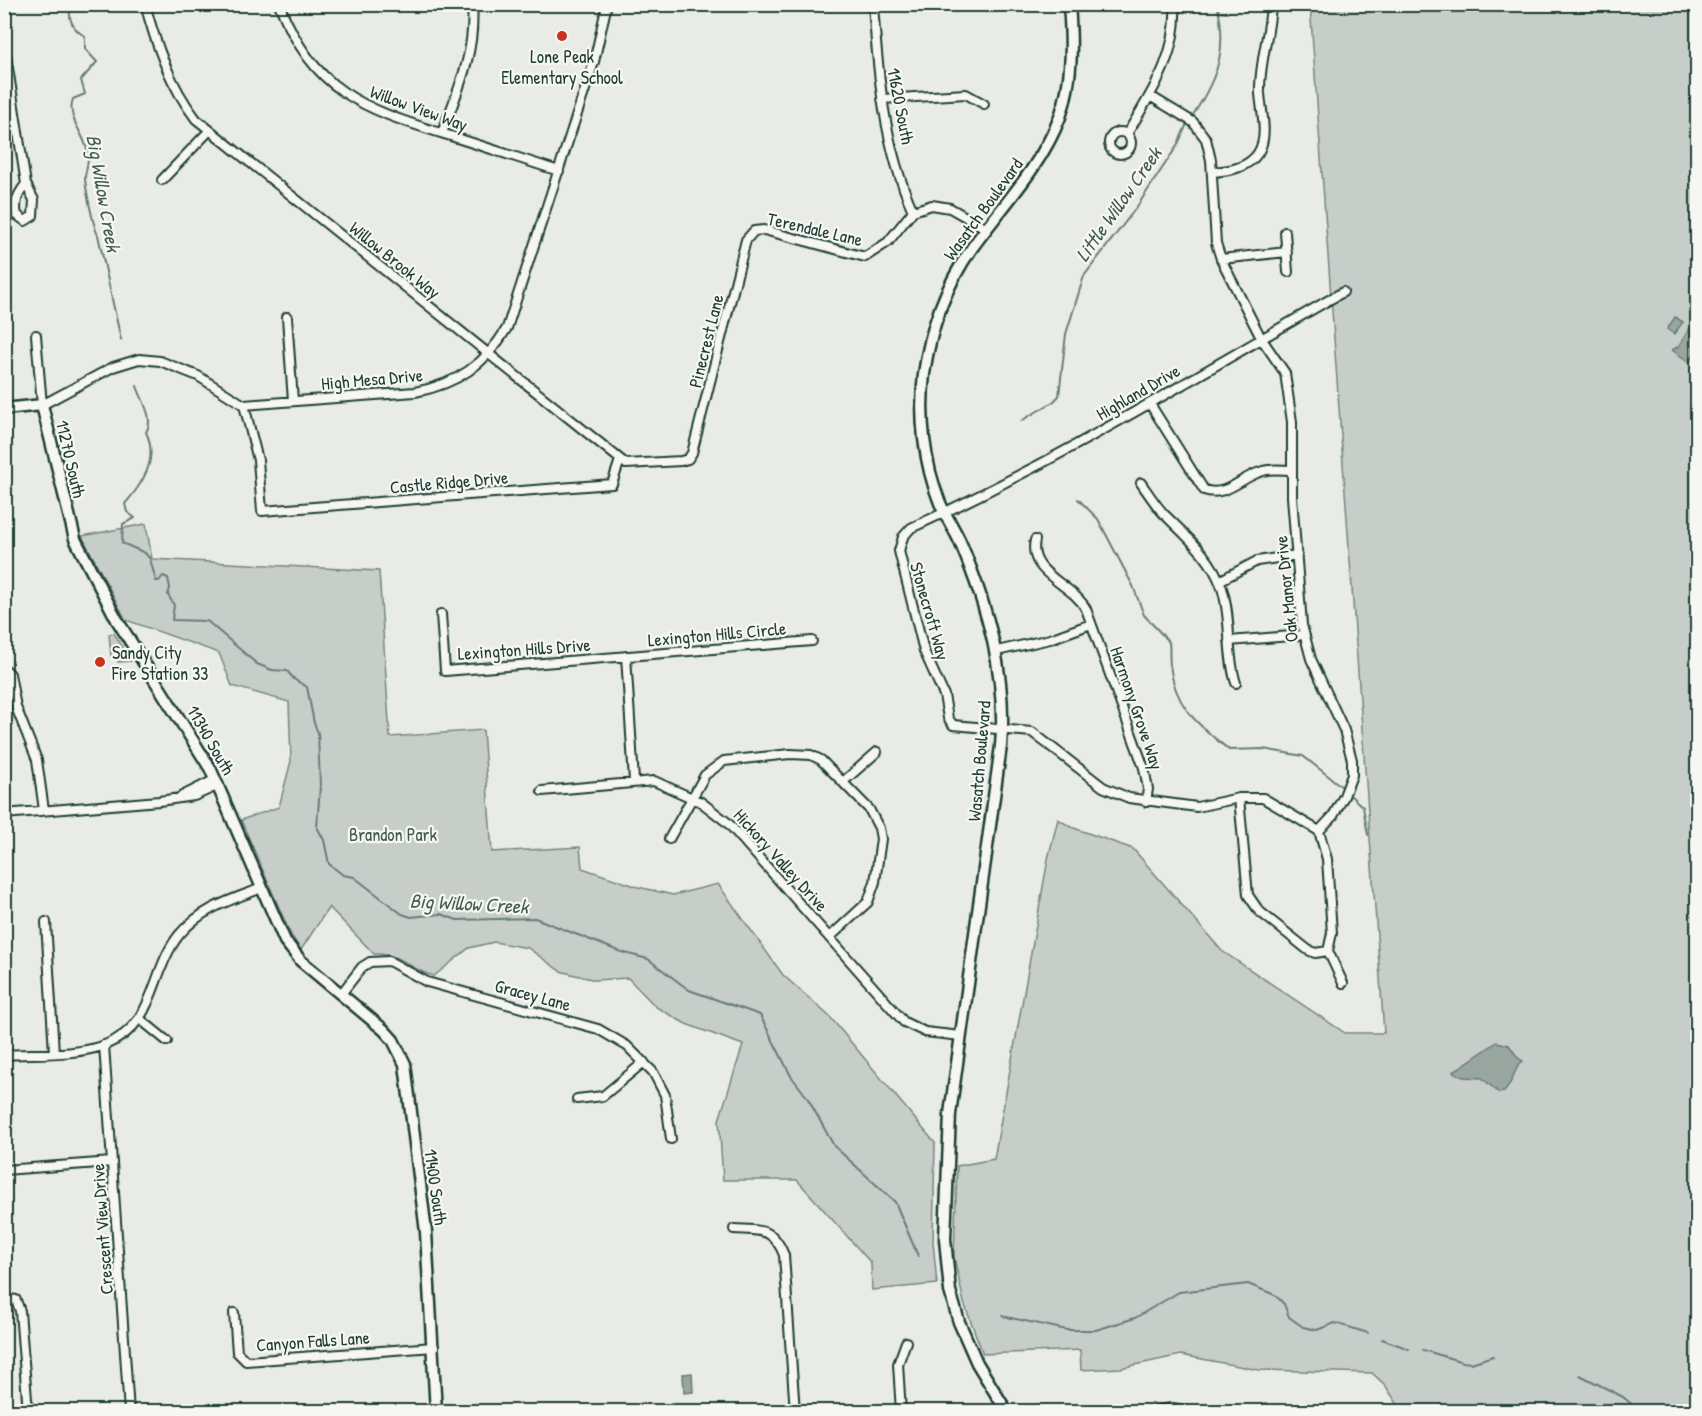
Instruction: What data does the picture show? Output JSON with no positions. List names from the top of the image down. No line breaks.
{"streets":{"main road":["Wasatch Boulevard","11270 South","11340 South","11400 South"],"street":["11620 South","Willow View Way","Terendale Lane","Willow Brook Way","Pinecrest Lane","High Mesa Drive","Highland Drive","Castle Ridge Drive","Oak Manor Drive","Stonecroft Way","Lexington Hills Circle","Lexington Hills Drive","Harmony Grove Way","Hickory Valley Drive","Gracey Lane","Crescent View Drive","Canyon Falls Lane"]},"crossings":[["11620 South","Terendale Lane"],["Willow View Way","High Mesa Drive"],["Wasatch Boulevard","Highland Drive"],["Wasatch Boulevard","Stonecroft Way"],["Wasatch Boulevard","Hickory Valley Drive"],["Terendale Lane","Pinecrest Lane"],["Willow Brook Way","Pinecrest Lane"],["Willow Brook Way","High Mesa Drive"],["Willow Brook Way","Castle Ridge Drive"],["Pinecrest Lane","Castle Ridge Drive"],["High Mesa Drive","Castle Ridge Drive"],["Highland Drive","Oak Manor Drive"],["Highland Drive","Stonecroft Way"],["11270 South","11340 South"],["Lexington Hills Circle","Lexington Hills Drive"],["11340 South","Gracey Lane"],["11340 South","11400 South"],["Gracey Lane","11400 South"],["11400 South","Canyon Falls Lane"]],"water":["Big Willow Creek","Little Willow Creek"],"parks":["Brandon Park"],"places":["Lone Peak Elementary School","Sandy City Fire Station 33"]}
